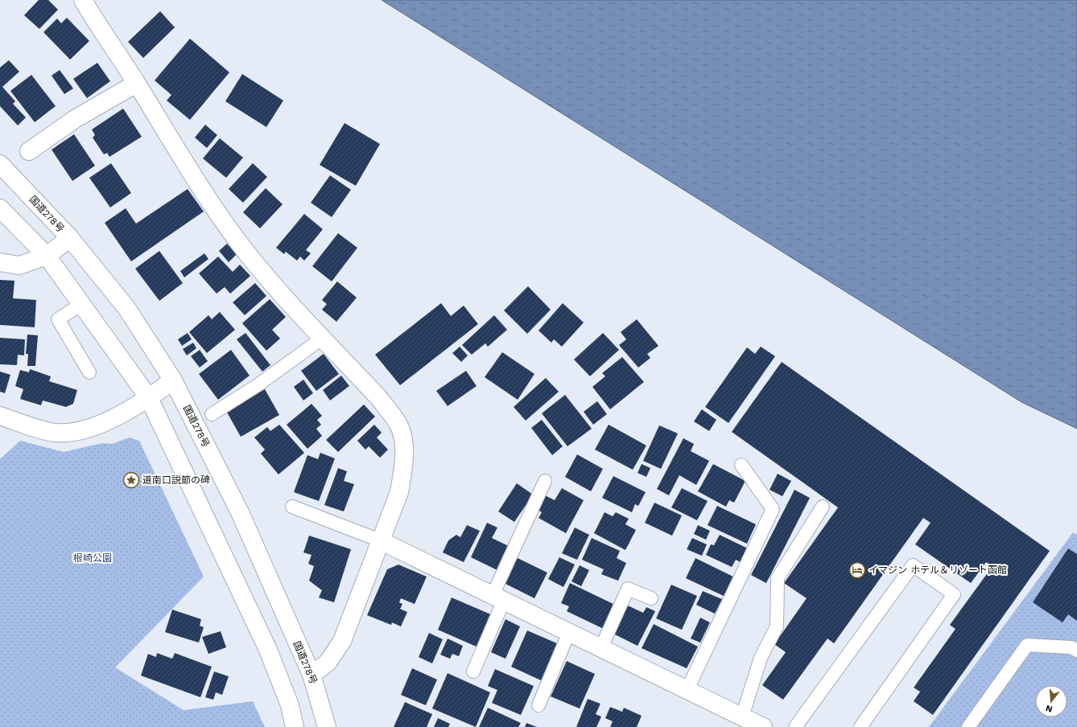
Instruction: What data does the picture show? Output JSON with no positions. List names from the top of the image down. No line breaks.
{"streets":{"main road":["国道278号"]},"parks":["根崎公園"],"places":{"place":["道南口説節の碑"],"hotel":["イマジン ホテル＆リゾート函館"]},"north":"bottom"}
